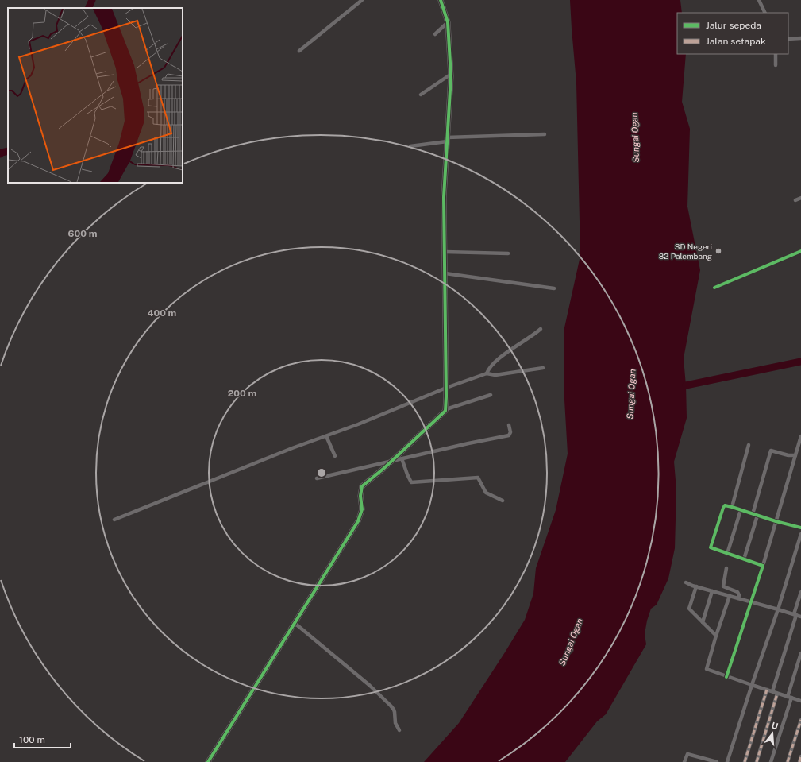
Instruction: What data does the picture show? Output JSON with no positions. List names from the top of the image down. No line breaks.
{"water":["Sungai Ogan"],"places":["SD Negeri 82 Palembang"],"legend":["Jalur sepeda","Jalan setapak"],"scale_bar":"100 m","north":"top","rings":["600 m","400 m","200 m"]}
